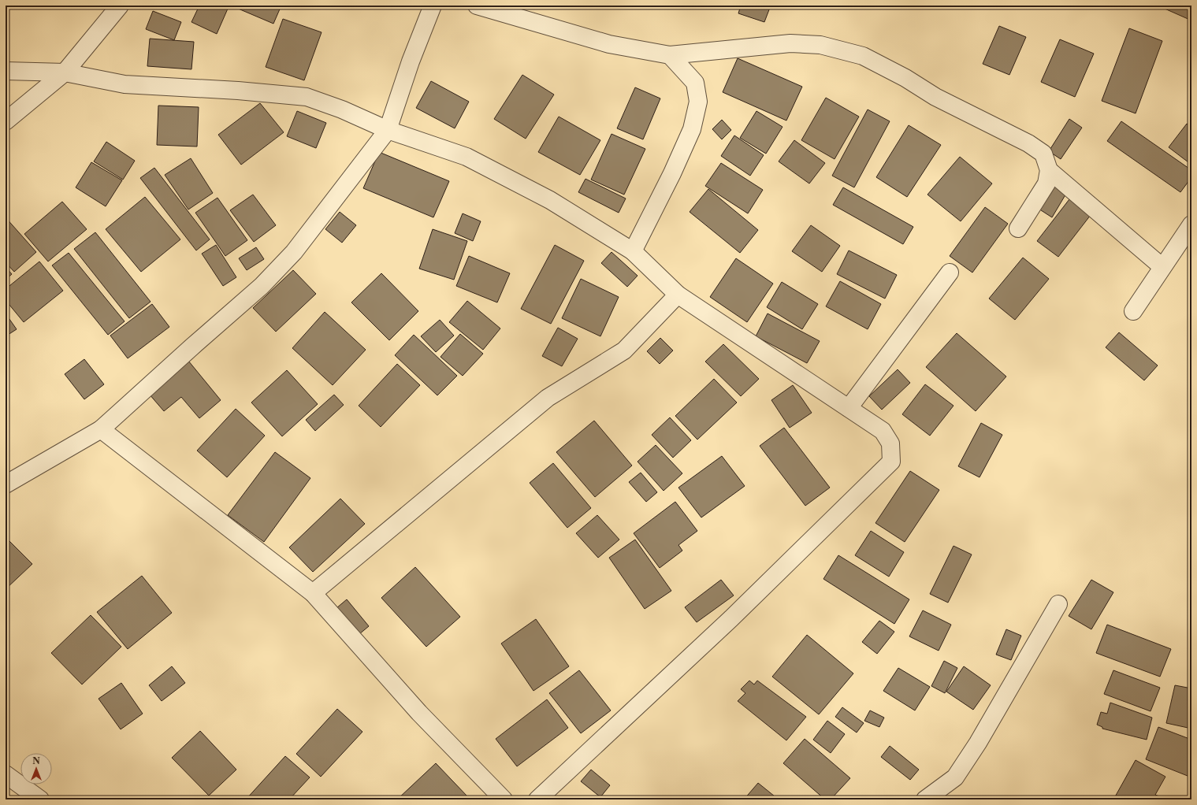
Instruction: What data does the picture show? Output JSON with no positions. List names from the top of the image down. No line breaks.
{"north":"top"}
